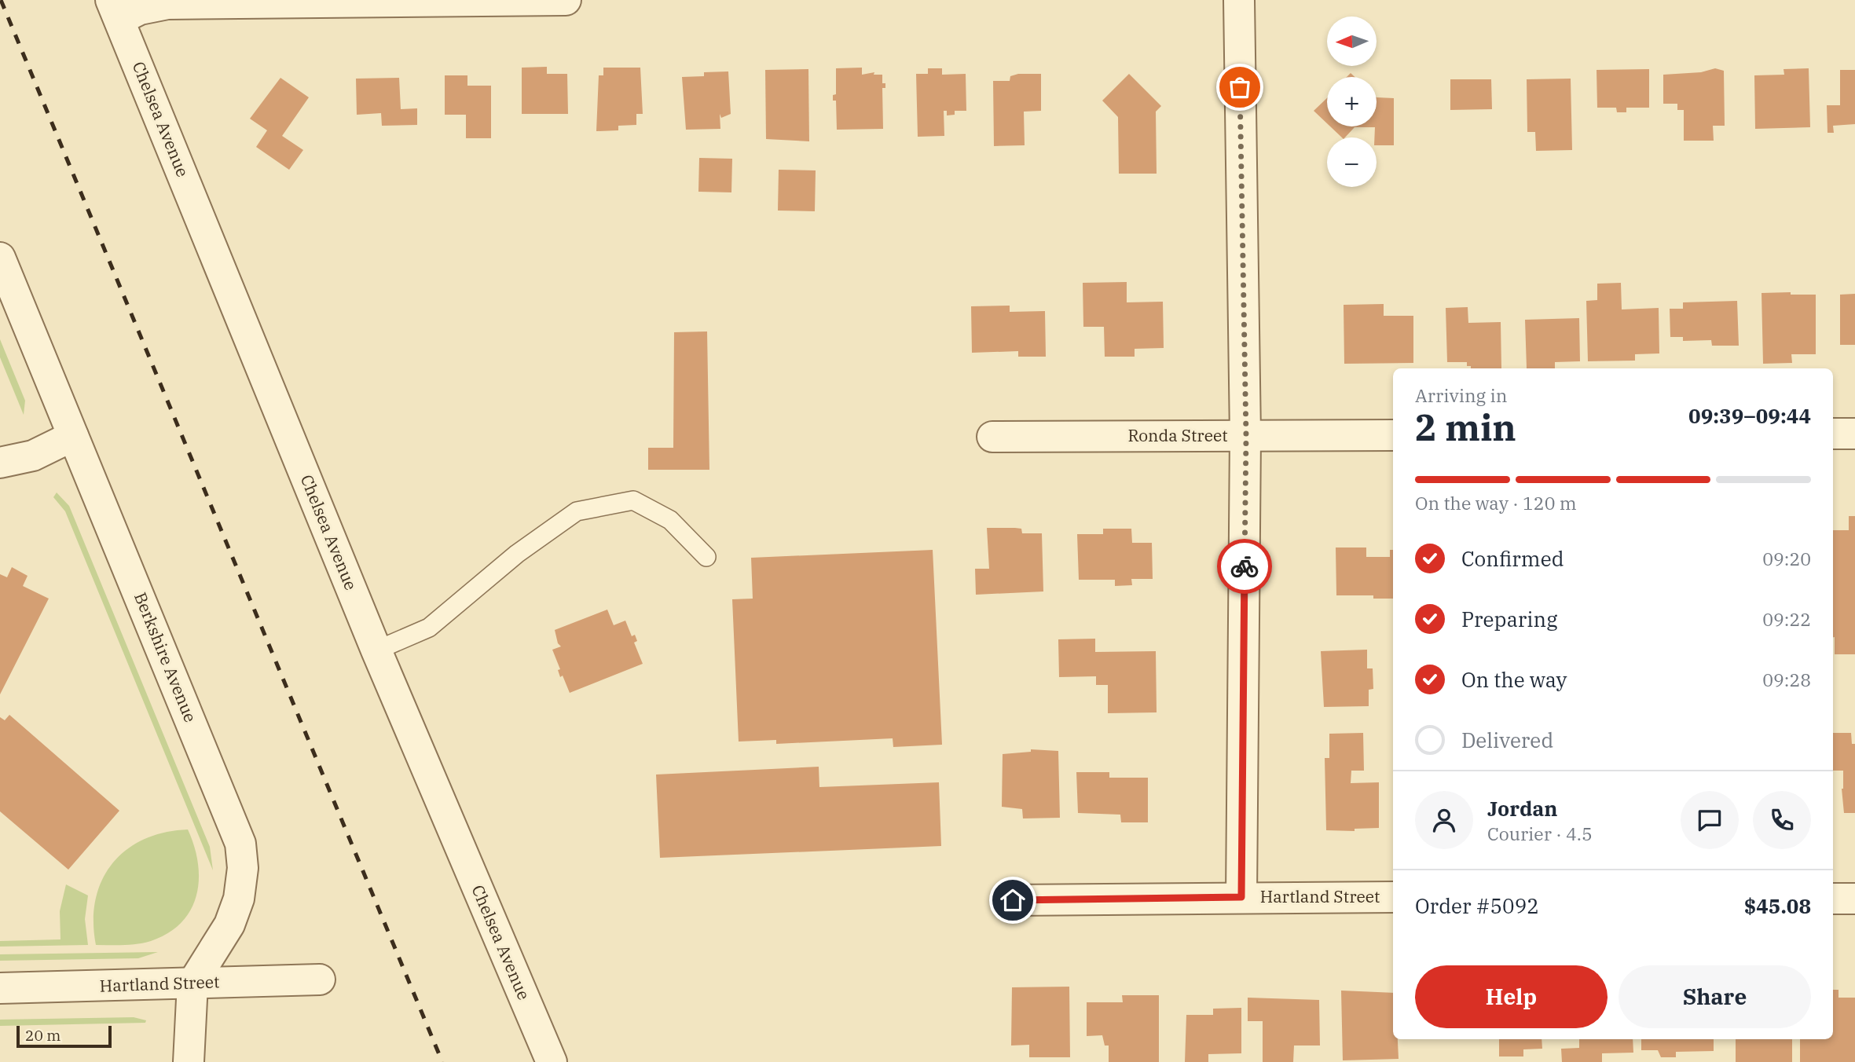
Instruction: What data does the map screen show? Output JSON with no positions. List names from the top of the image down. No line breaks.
{"streets":{"street":["Chelsea Avenue","Ronda Street","Berkshire Avenue","Hartland Street"]},"crossings":[["Berkshire Avenue","Hartland Street"]],"scale_bar":"20 m","north":"left","page":{"map_buttons":["+","−"],"heading":["2 min","Arriving in","09:39–09:44"],"panel":["Jordan","Courier · 4.5","Order #5092","$45.08"],"bar":"On the way · 120 m","list":[["Confirmed","09:20"],["Preparing","09:22"],["On the way","09:28"],"Delivered"],"buttons":["Help","Share"],"scale":"20 m"}}
